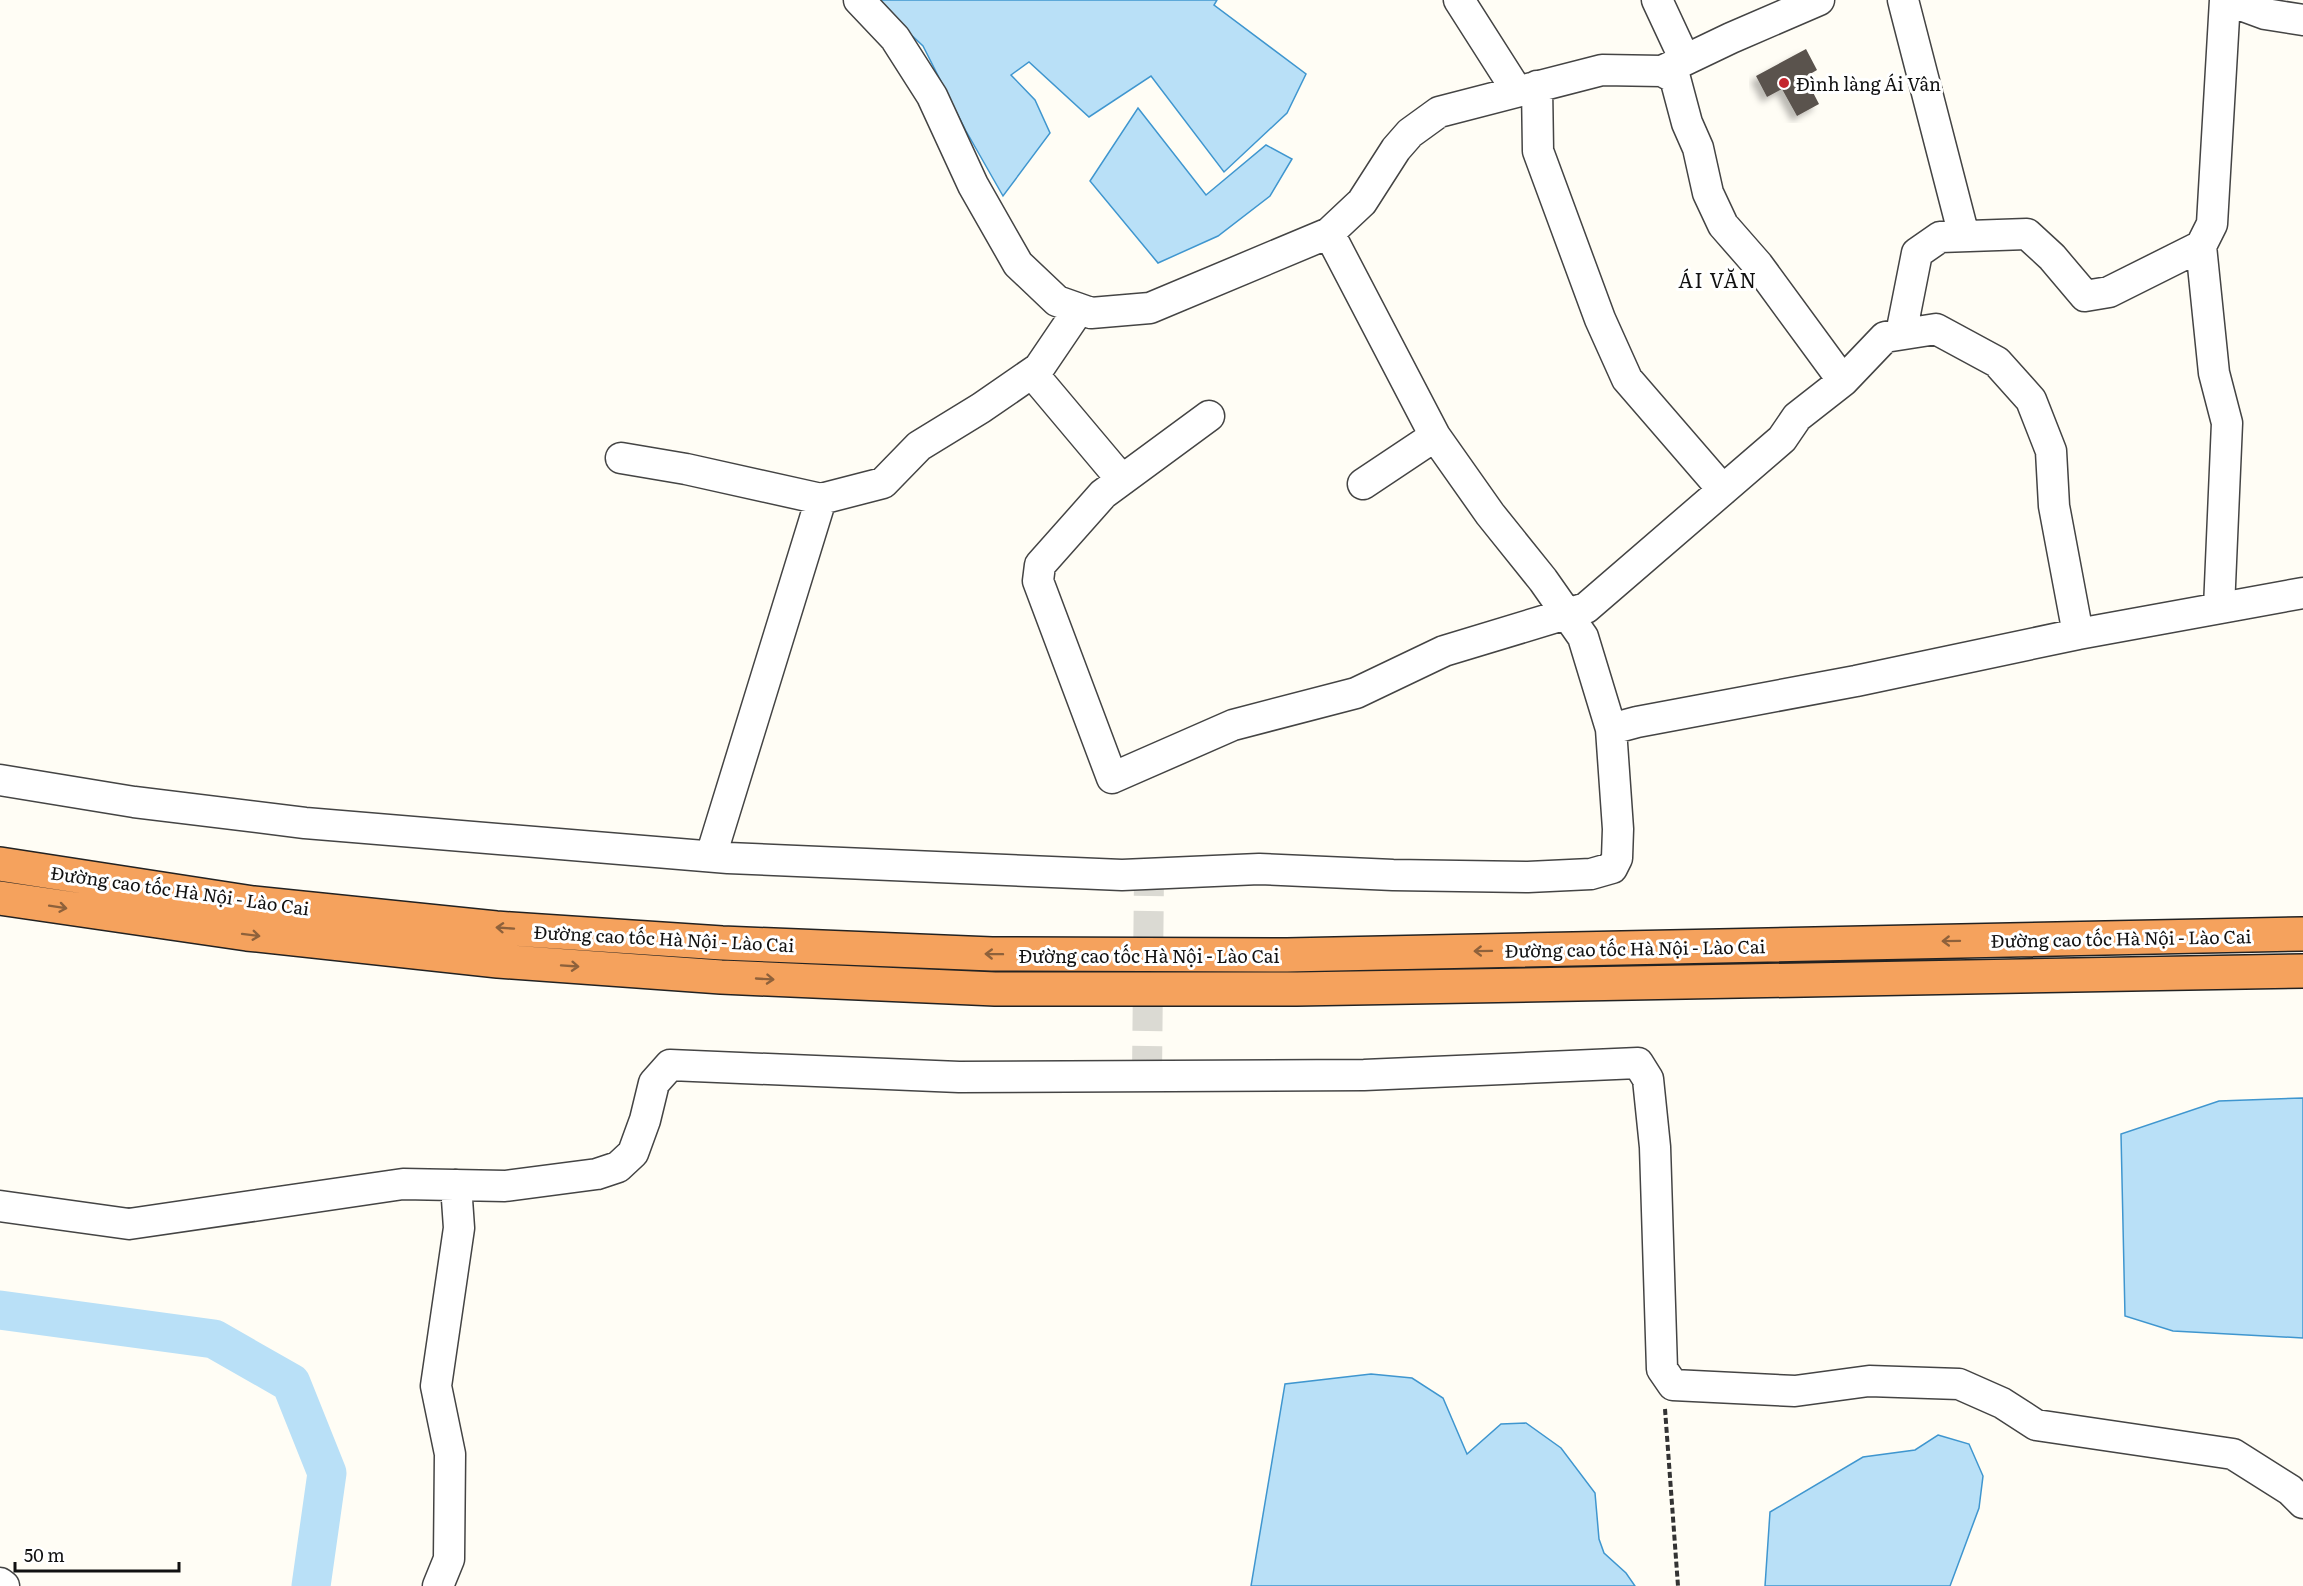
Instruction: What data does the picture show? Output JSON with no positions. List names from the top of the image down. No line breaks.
{"streets":{"highway":["Đường cao tốc Hà Nội - Lào Cai"]},"districts":["ÁI VĂN"],"places":["Đình làng Ái Vân"],"scale_bar":"50 m"}
